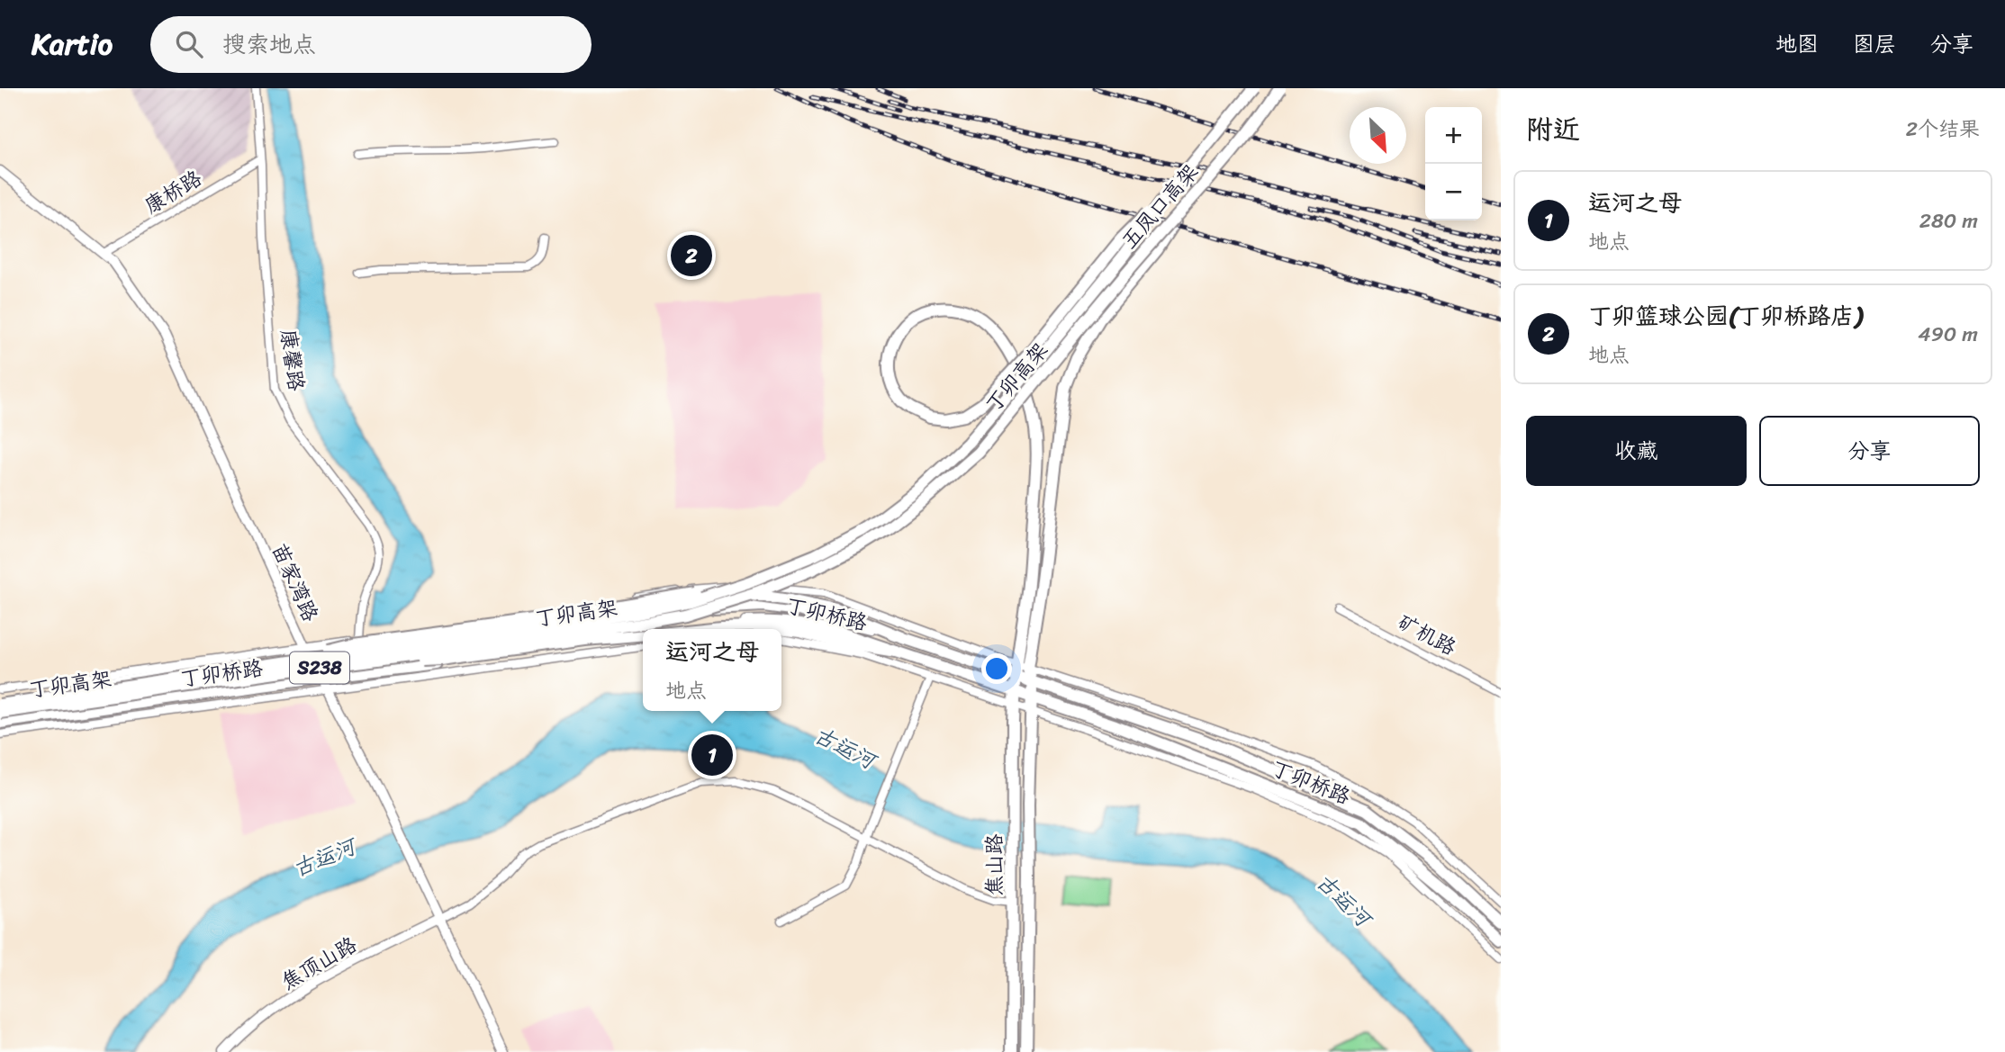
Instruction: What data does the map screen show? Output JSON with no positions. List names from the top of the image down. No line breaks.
{"streets":{"main road":["五凤口高架","丁卯高架","丁卯桥路","S238","焦山路"],"street":["康桥路","康馨路","苗家湾路","矿机路","焦顶山路"]},"crossings":[["康桥路","康馨路"],["康桥路","苗家湾路"],["五凤口高架","丁卯高架"],["五凤口高架","焦山路"],["苗家湾路","丁卯桥路"],["苗家湾路","焦顶山路"],["丁卯桥路","焦山路"]],"water":["古运河"],"north":"bottom right","page":{"header":"Kartio","search":"搜索地点","nav":["地图","图层","分享"],"heading":["附近","2个结果"],"map_buttons":["+","−"],"list":[{"mark":"1","name":"运河之母","note":"地点","value":"280 m"},{"mark":"2","name":"丁卯篮球公园(丁卯桥路店)","note":"地点","value":"490 m"}],"pins":["2","1"],"buttons":["收藏","分享"],"popup":["运河之母","地点"]}}
